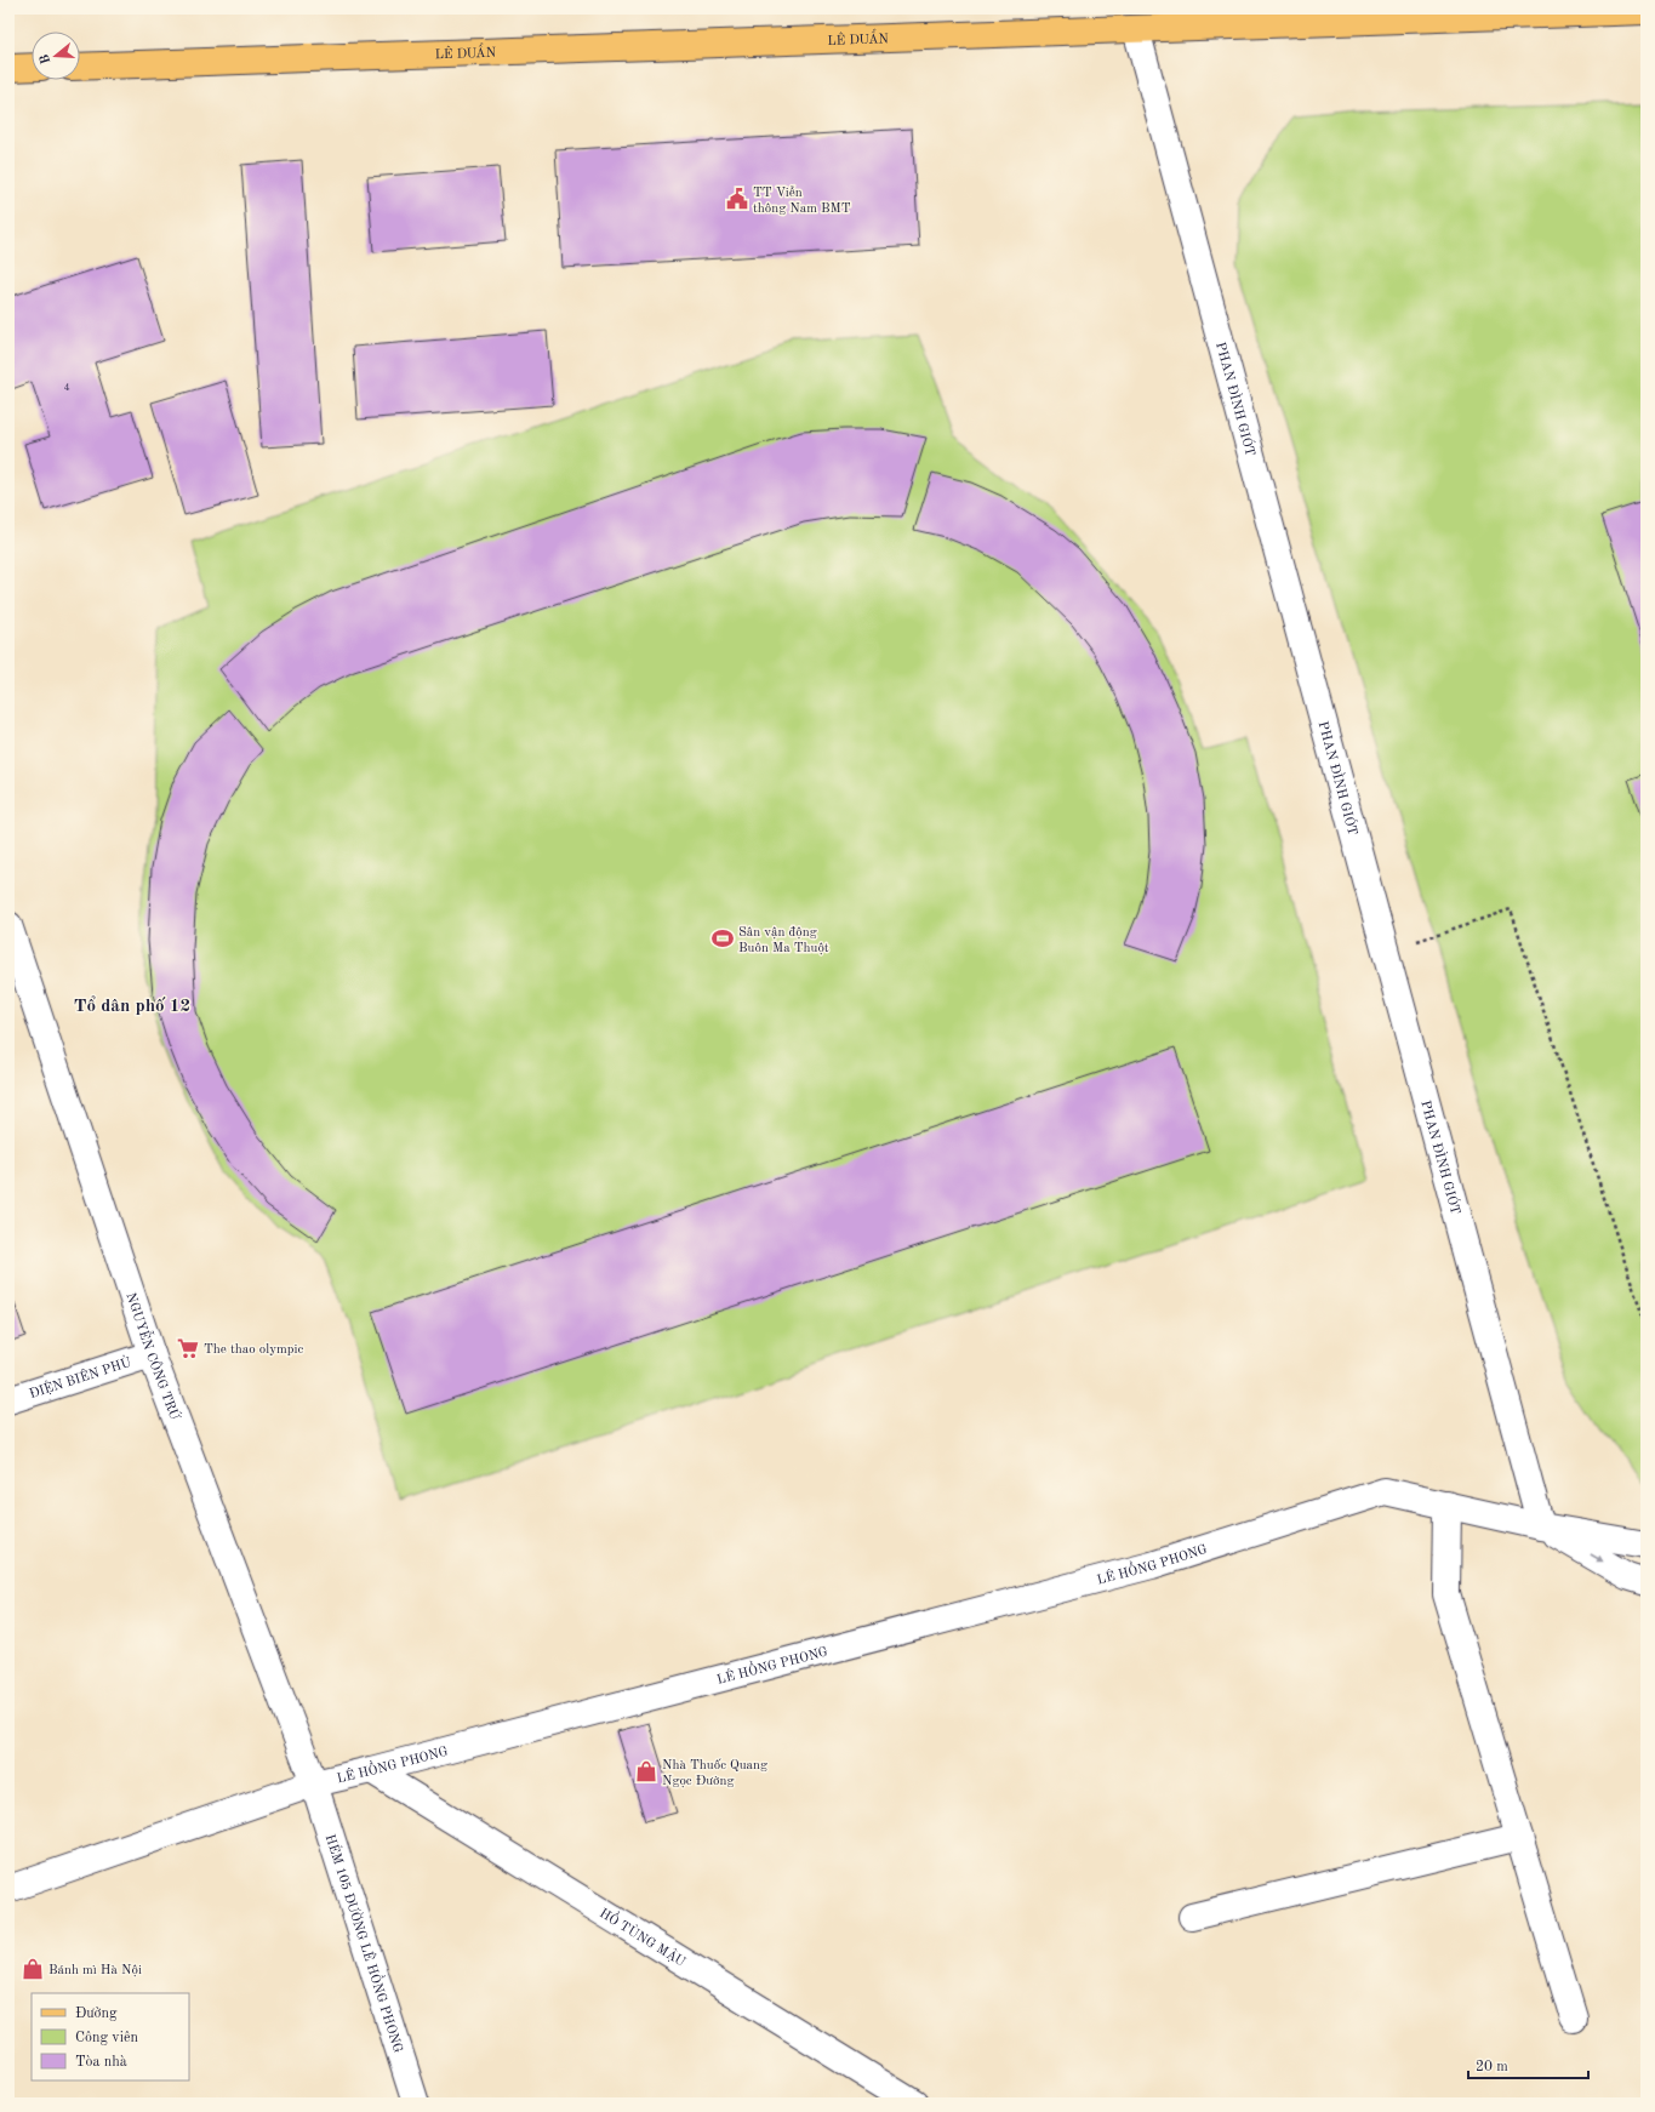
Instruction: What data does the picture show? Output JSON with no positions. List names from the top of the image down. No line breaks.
{"streets":{"main road":["LÊ DUẨN"],"street":["PHAN ĐÌNH GIÓT","NGUYỄN CÔNG TRỨ","ĐIỆN BIÊN PHỦ","LÊ HỒNG PHONG","HỒ TÙNG MẬU","HẺM 105 ĐƯỜNG LÊ HỒNG PHONG"]},"crossings":[["LÊ DUẨN","PHAN ĐÌNH GIÓT"],["PHAN ĐÌNH GIÓT","LÊ HỒNG PHONG"],["NGUYỄN CÔNG TRỨ","ĐIỆN BIÊN PHỦ"],["NGUYỄN CÔNG TRỨ","LÊ HỒNG PHONG"],["NGUYỄN CÔNG TRỨ","HẺM 105 ĐƯỜNG LÊ HỒNG PHONG"],["LÊ HỒNG PHONG","HỒ TÙNG MẬU"],["LÊ HỒNG PHONG","HẺM 105 ĐƯỜNG LÊ HỒNG PHONG"]],"districts":["Tổ dân phố 12"],"places":{"public building":["TT Viễn thông Nam BMT"],"sports":["Sân vận động Buôn Ma Thuột"],"supermarket":["The thao olympic"],"shop":["Nhà Thuốc Quang Ngọc Đường","Bánh mì Hà Nội"]},"house_numbers":["4"],"legend":["Đường","Công viên","Tòa nhà"],"scale_bar":"20 m","north":"left"}
